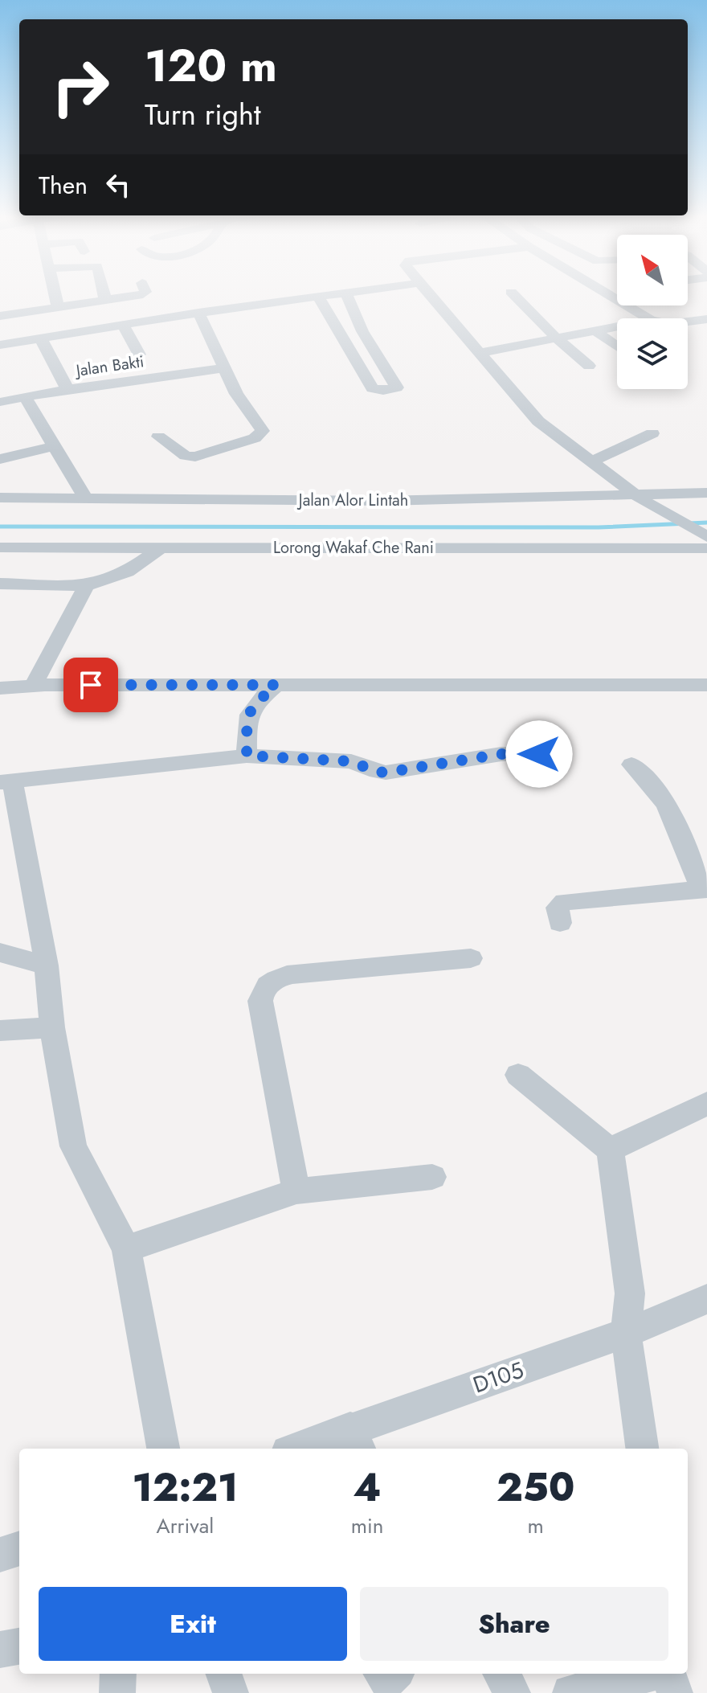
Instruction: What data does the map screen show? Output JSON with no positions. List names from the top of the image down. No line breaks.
{"streets":{"street":["Jalan Bakti","Jalan Alor Lintah","Lorong Wakaf Che Rani","D105"]},"north":"top left","page":{"turn":["120 m","Turn right"],"then":"Then","eta":["12:21","Arrival","4","min","250","m"],"buttons":["Exit","Share"]}}
